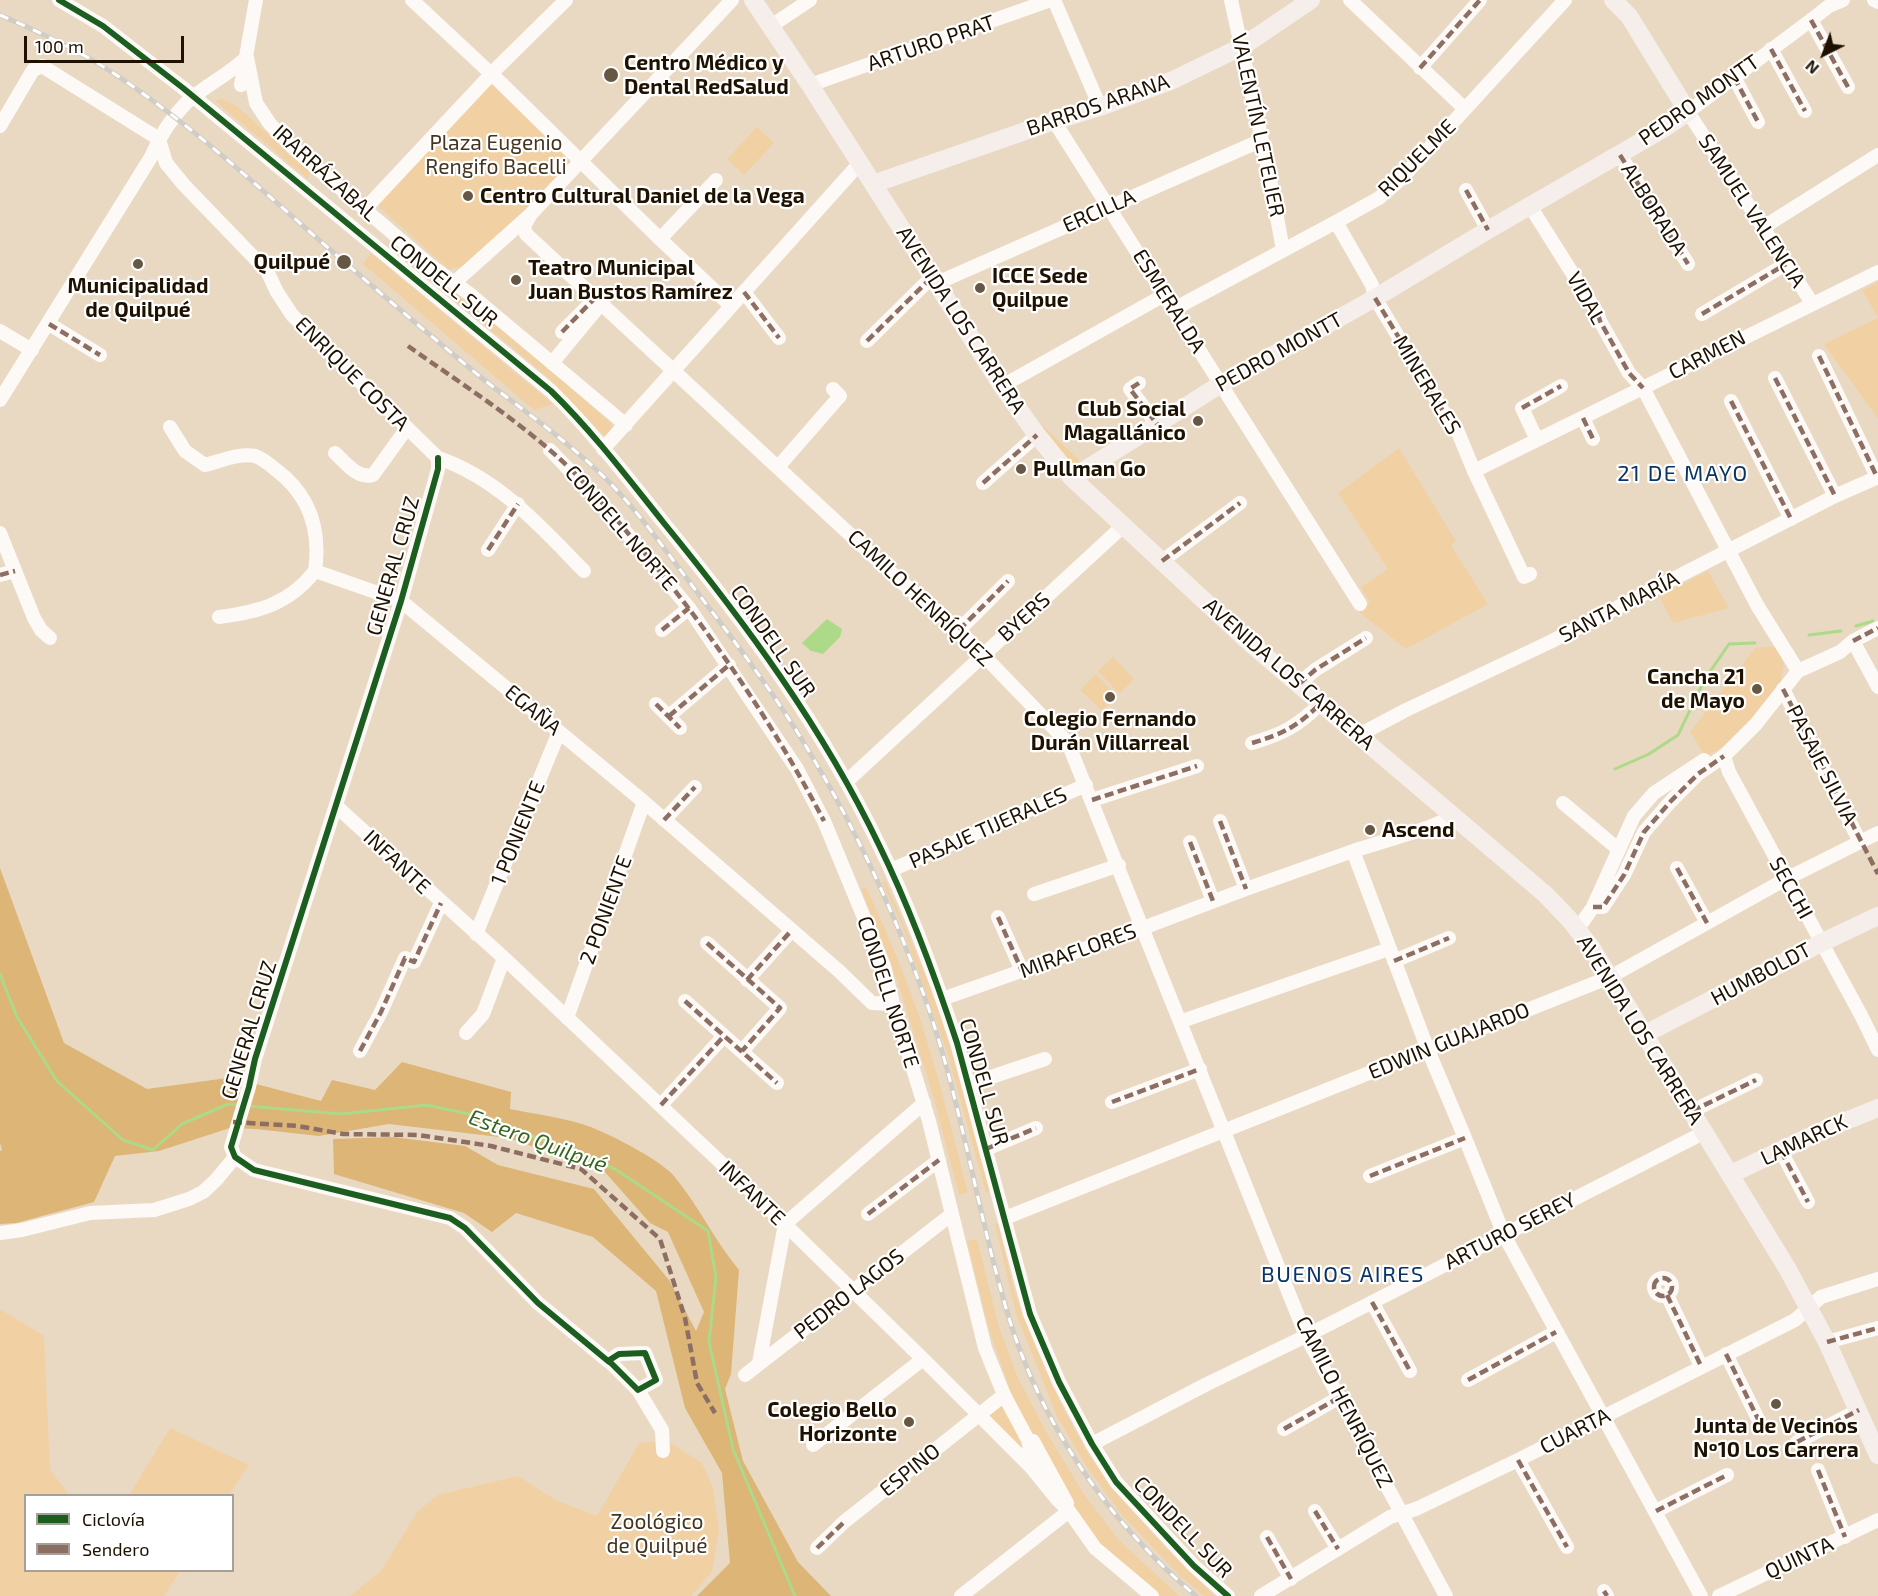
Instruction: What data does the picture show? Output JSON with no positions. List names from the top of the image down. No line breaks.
{"streets":{"main road":["PEDRO MONTT","BARROS ARANA","SAMUEL VALENCIA","AVENIDA LOS CARRERA","HUMBOLDT","LAMARCK"],"street":["ARTURO PRAT","VALENTÍN LETELIER","RIQUELME","IRARRÁZABAL","ALBORADA","ERCILLA","CONDELL SUR","VIDAL","ESMERALDA","CARMEN","ENRIQUE COSTA","MINERALES","CONDELL NORTE","GENERAL CRUZ","CAMILO HENRÍQUEZ","SANTA MARÍA","BYERS","EGAÑA","PASAJE SILVIA","PASAJE TIJERALES","1 PONIENTE","INFANTE","SECCHI","2 PONIENTE","MIRAFLORES","EDWIN GUAJARDO","ARTURO SEREY","PEDRO LAGOS","CUARTA","ESPINO","QUINTA"]},"crossings":[["ARTURO PRAT","AVENIDA LOS CARRERA"],["PEDRO MONTT","ALBORADA"],["PEDRO MONTT","SAMUEL VALENCIA"],["PEDRO MONTT","VIDAL"],["PEDRO MONTT","ESMERALDA"],["PEDRO MONTT","AVENIDA LOS CARRERA"],["PEDRO MONTT","MINERALES"],["BARROS ARANA","VALENTÍN LETELIER"],["BARROS ARANA","ESMERALDA"],["BARROS ARANA","AVENIDA LOS CARRERA"],["VALENTÍN LETELIER","RIQUELME"],["VALENTÍN LETELIER","ERCILLA"],["RIQUELME","ESMERALDA"],["RIQUELME","MINERALES"],["ERCILLA","ESMERALDA"],["ERCILLA","AVENIDA LOS CARRERA"],["SAMUEL VALENCIA","CARMEN"],["CONDELL SUR","BYERS"],["CONDELL SUR","PASAJE TIJERALES"],["CONDELL SUR","MIRAFLORES"],["CONDELL SUR","EDWIN GUAJARDO"],["CONDELL SUR","ARTURO SEREY"],["VIDAL","CARMEN"],["VIDAL","SANTA MARÍA"],["AVENIDA LOS CARRERA","SANTA MARÍA"],["AVENIDA LOS CARRERA","BYERS"],["AVENIDA LOS CARRERA","MIRAFLORES"],["AVENIDA LOS CARRERA","HUMBOLDT"],["AVENIDA LOS CARRERA","EDWIN GUAJARDO"],["AVENIDA LOS CARRERA","LAMARCK"],["AVENIDA LOS CARRERA","ARTURO SEREY"],["AVENIDA LOS CARRERA","CUARTA"],["CARMEN","MINERALES"],["ENRIQUE COSTA","GENERAL CRUZ"],["CONDELL NORTE","EGAÑA"],["CONDELL NORTE","INFANTE"],["CONDELL NORTE","PEDRO LAGOS"],["CONDELL NORTE","ESPINO"],["GENERAL CRUZ","EGAÑA"],["GENERAL CRUZ","INFANTE"],["CAMILO HENRÍQUEZ","BYERS"],["CAMILO HENRÍQUEZ","PASAJE TIJERALES"],["CAMILO HENRÍQUEZ","MIRAFLORES"],["CAMILO HENRÍQUEZ","EDWIN GUAJARDO"],["CAMILO HENRÍQUEZ","ARTURO SEREY"],["CAMILO HENRÍQUEZ","CUARTA"],["EGAÑA","1 PONIENTE"],["EGAÑA","2 PONIENTE"],["PASAJE SILVIA","EDWIN GUAJARDO"],["1 PONIENTE","INFANTE"],["INFANTE","2 PONIENTE"],["INFANTE","PEDRO LAGOS"],["INFANTE","ESPINO"],["SECCHI","HUMBOLDT"],["SECCHI","EDWIN GUAJARDO"]],"districts":["21 DE MAYO","BUENOS AIRES"],"water":["Estero Quilpué"],"parks":["Plaza Eugenio Rengifo Bacelli","Zoológico de Quilpué"],"places":["Centro Médico y Dental RedSalud","Centro Cultural Daniel de la Vega","Quilpué","Municipalidad de Quilpué","Teatro Municipal Juan Bustos Ramírez","ICCE Sede Quilpue","Club Social Magallánico","Pullman Go","Cancha 21 de Mayo","Colegio Fernando Durán Villarreal","Ascend","Junta de Vecinos Nº10 Los Carrera","Colegio Bello Horizonte"],"legend":["Ciclovía","Sendero"],"scale_bar":"100 m","north":"bottom left"}
